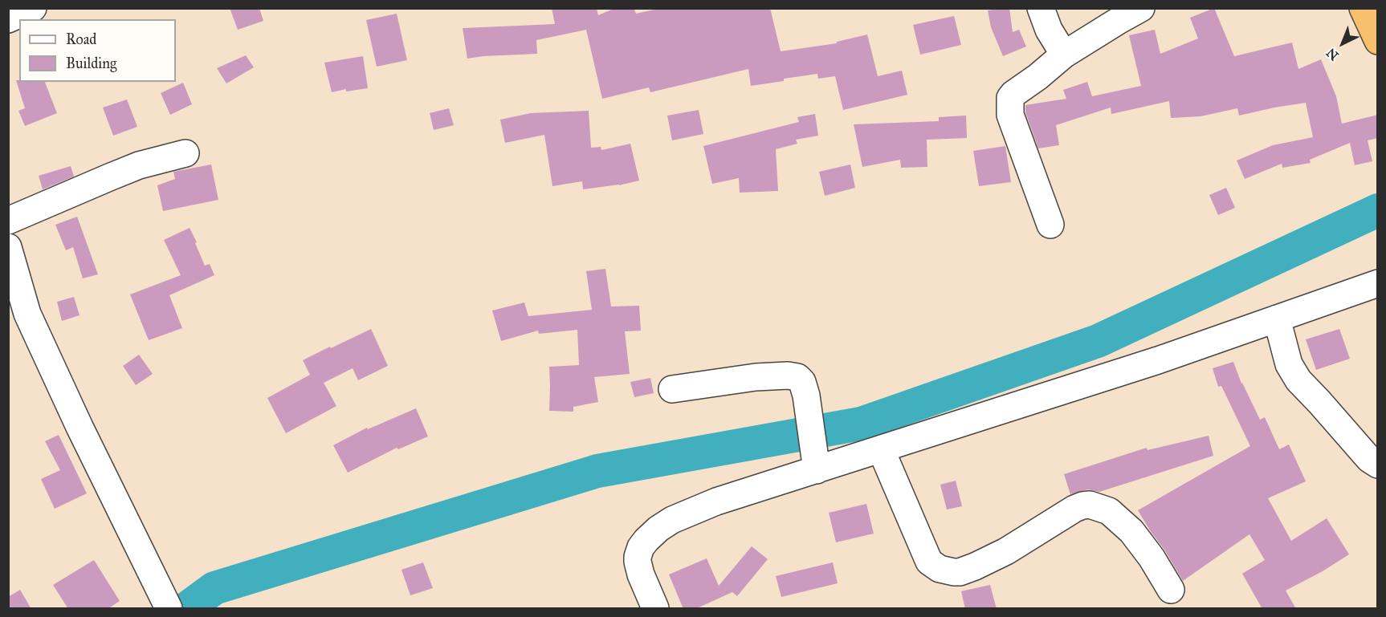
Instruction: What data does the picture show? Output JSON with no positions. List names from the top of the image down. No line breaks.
{"legend":["Road","Building"],"north":"bottom left"}
